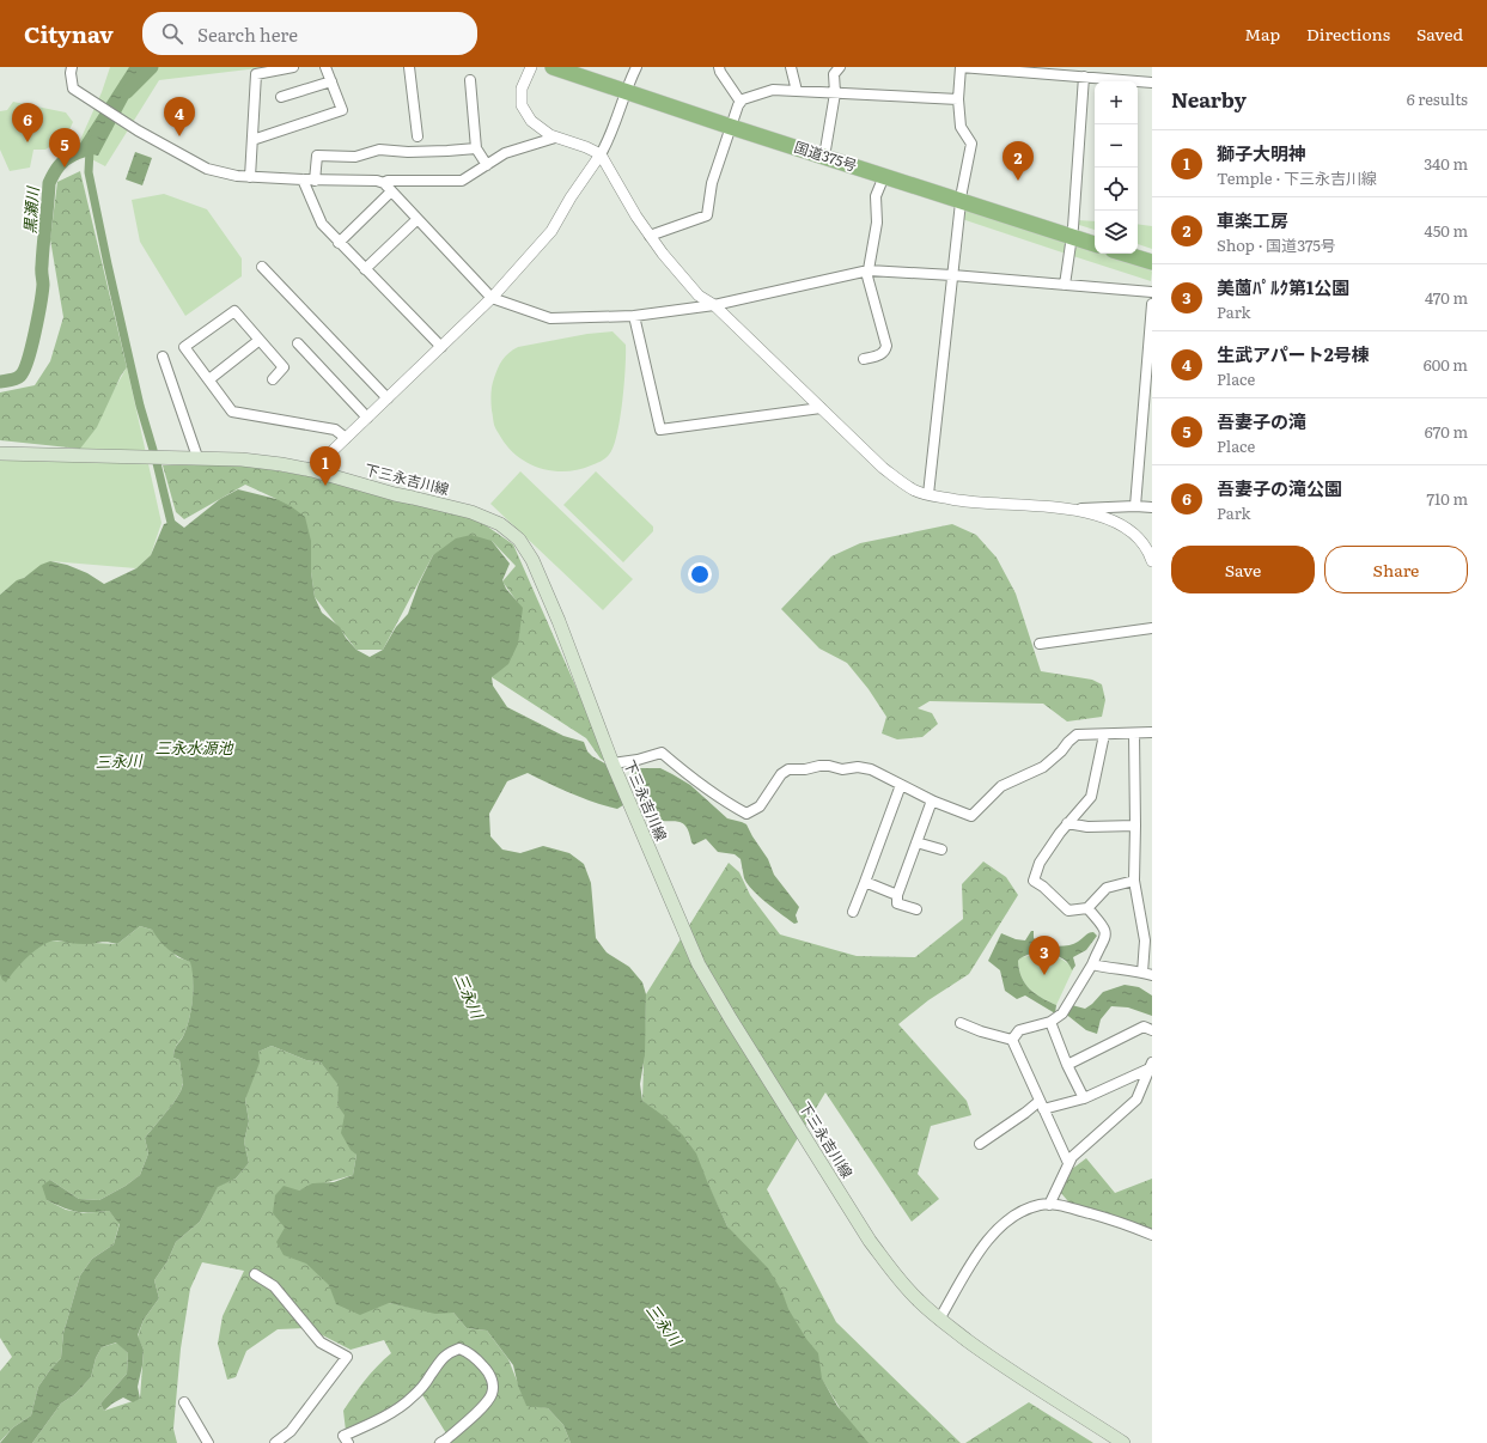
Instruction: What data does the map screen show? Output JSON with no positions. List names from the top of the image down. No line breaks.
{"streets":{"highway":["国道375号"],"main road":["下三永吉川線"]},"water":["黒瀬川","三永水源池","三永川"],"page":{"header":"Citynav","search":"Search here","nav":["Map","Directions","Saved"],"heading":["Nearby","6 results"],"map_buttons":["+","−"],"pins":["4","6","5","2","1","3"],"list":[{"mark":"1","name":"獅子大明神","note":"Temple · 下三永吉川線","value":"340 m"},{"mark":"2","name":"車楽工房","note":"Shop · 国道375号","value":"450 m"},{"mark":"3","name":"美薗ﾊﾟﾙｸ第1公園","note":"Park","value":"470 m"},{"mark":"4","name":"生武アパート2号棟","note":"Place","value":"600 m"},{"mark":"5","name":"吾妻子の滝","note":"Place","value":"670 m"},{"mark":"6","name":"吾妻子の滝公園","note":"Park","value":"710 m"}],"buttons":["Save","Share"]}}
